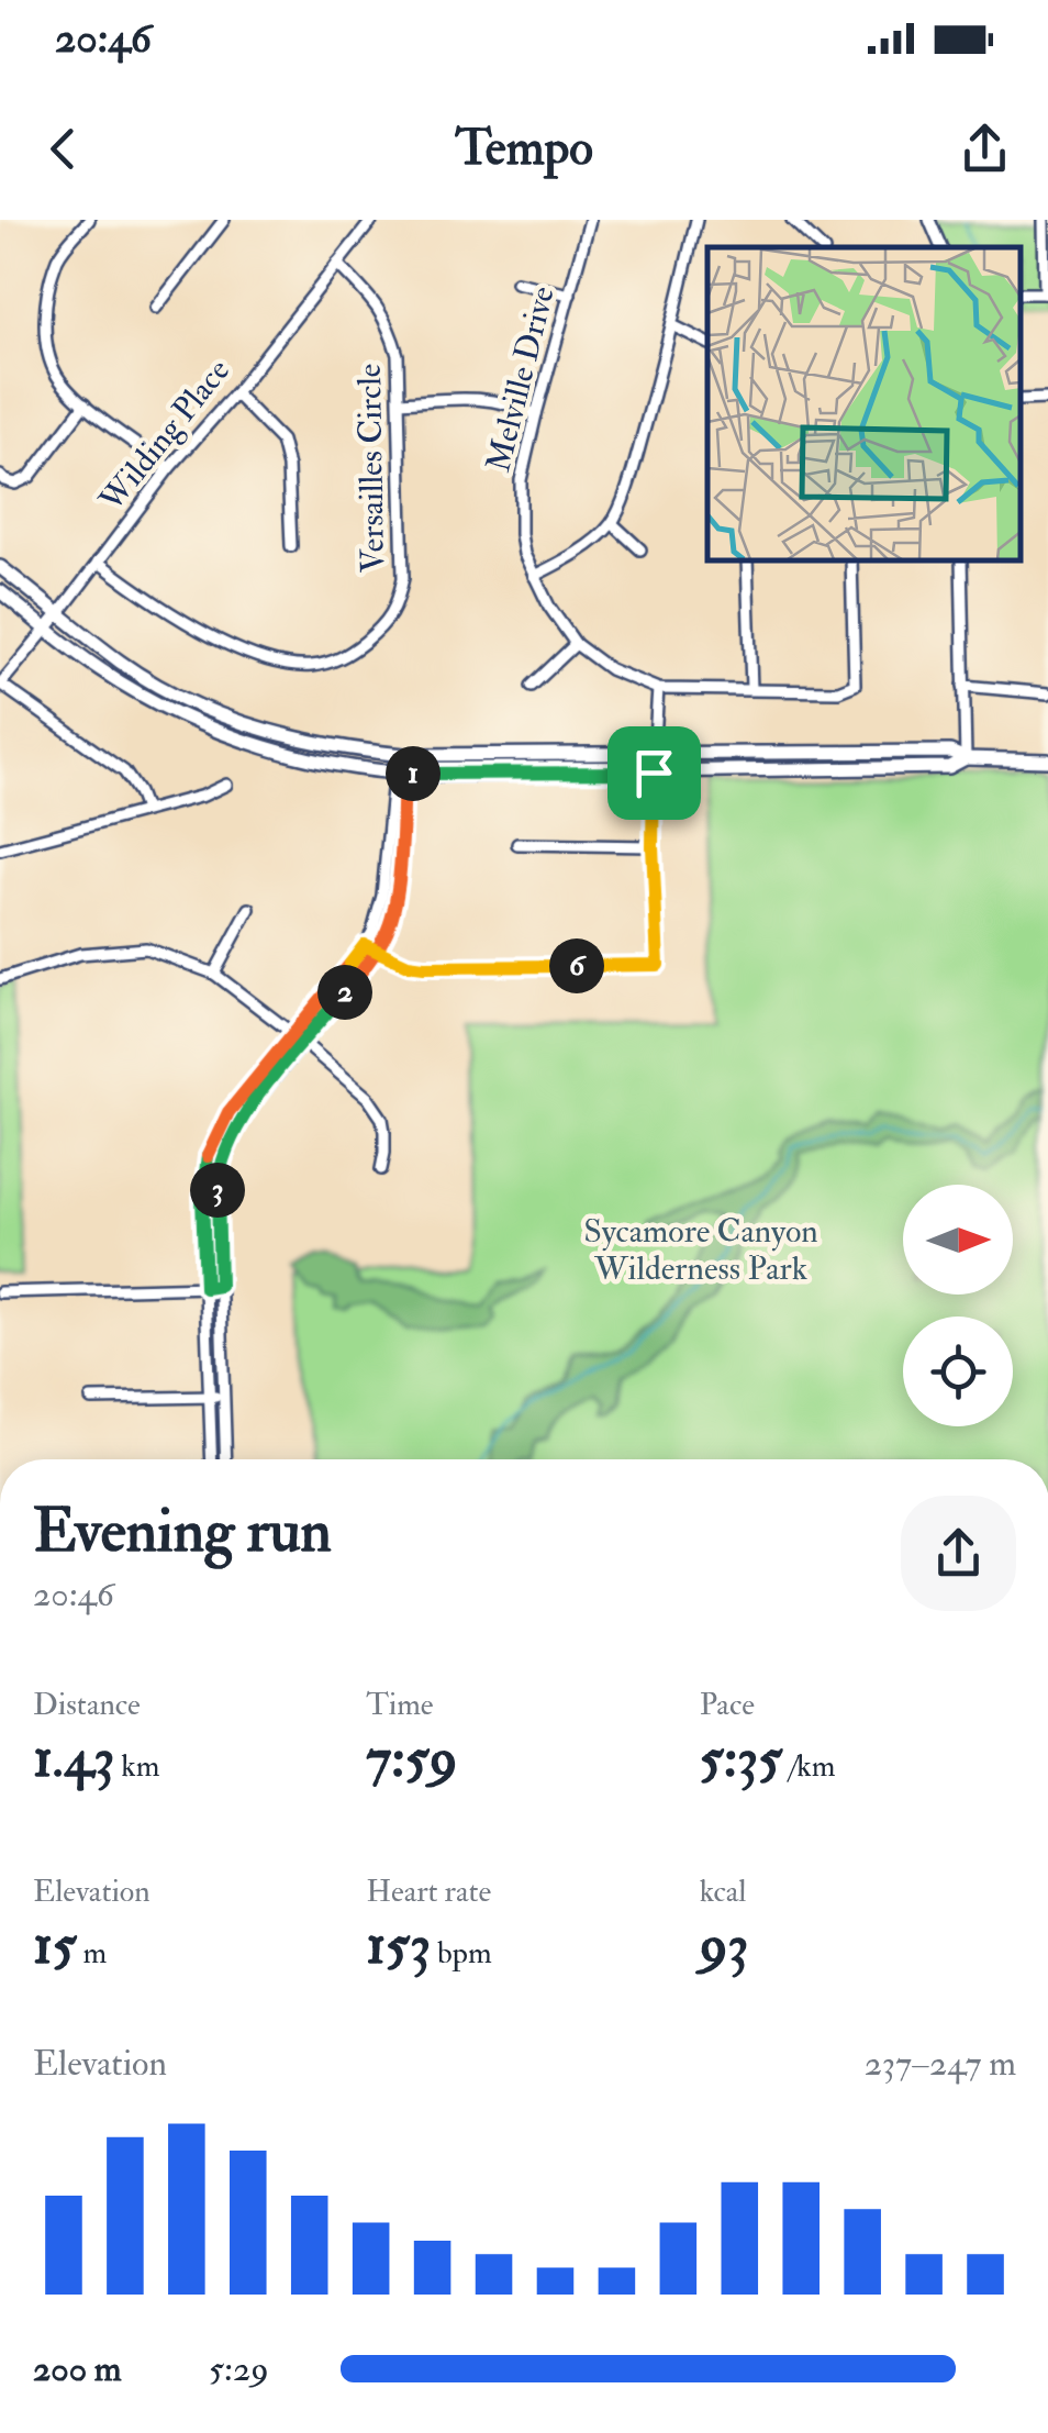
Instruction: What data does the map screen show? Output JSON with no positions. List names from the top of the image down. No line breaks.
{"streets":{"street":["Melville Drive","Wilding Place","Versailles Circle"]},"crossings":[["Wilding Place","Versailles Circle"]],"parks":["Sycamore Canyon Wilderness Park"],"north":"right","page":{"status":"20:46","header":"Tempo","pins":["1","6","2","3"],"heading":["Evening run","20:46"],"stats":[["Distance","1.43 km"],["Time","7:59"],["Pace","5:35 /km"],["Elevation","15 m"],["Heart rate","153 bpm"],["kcal","93"]],"chart":["Elevation","237–247 m"],"list":[{"name":"200 m","note":"5:29"}]}}
